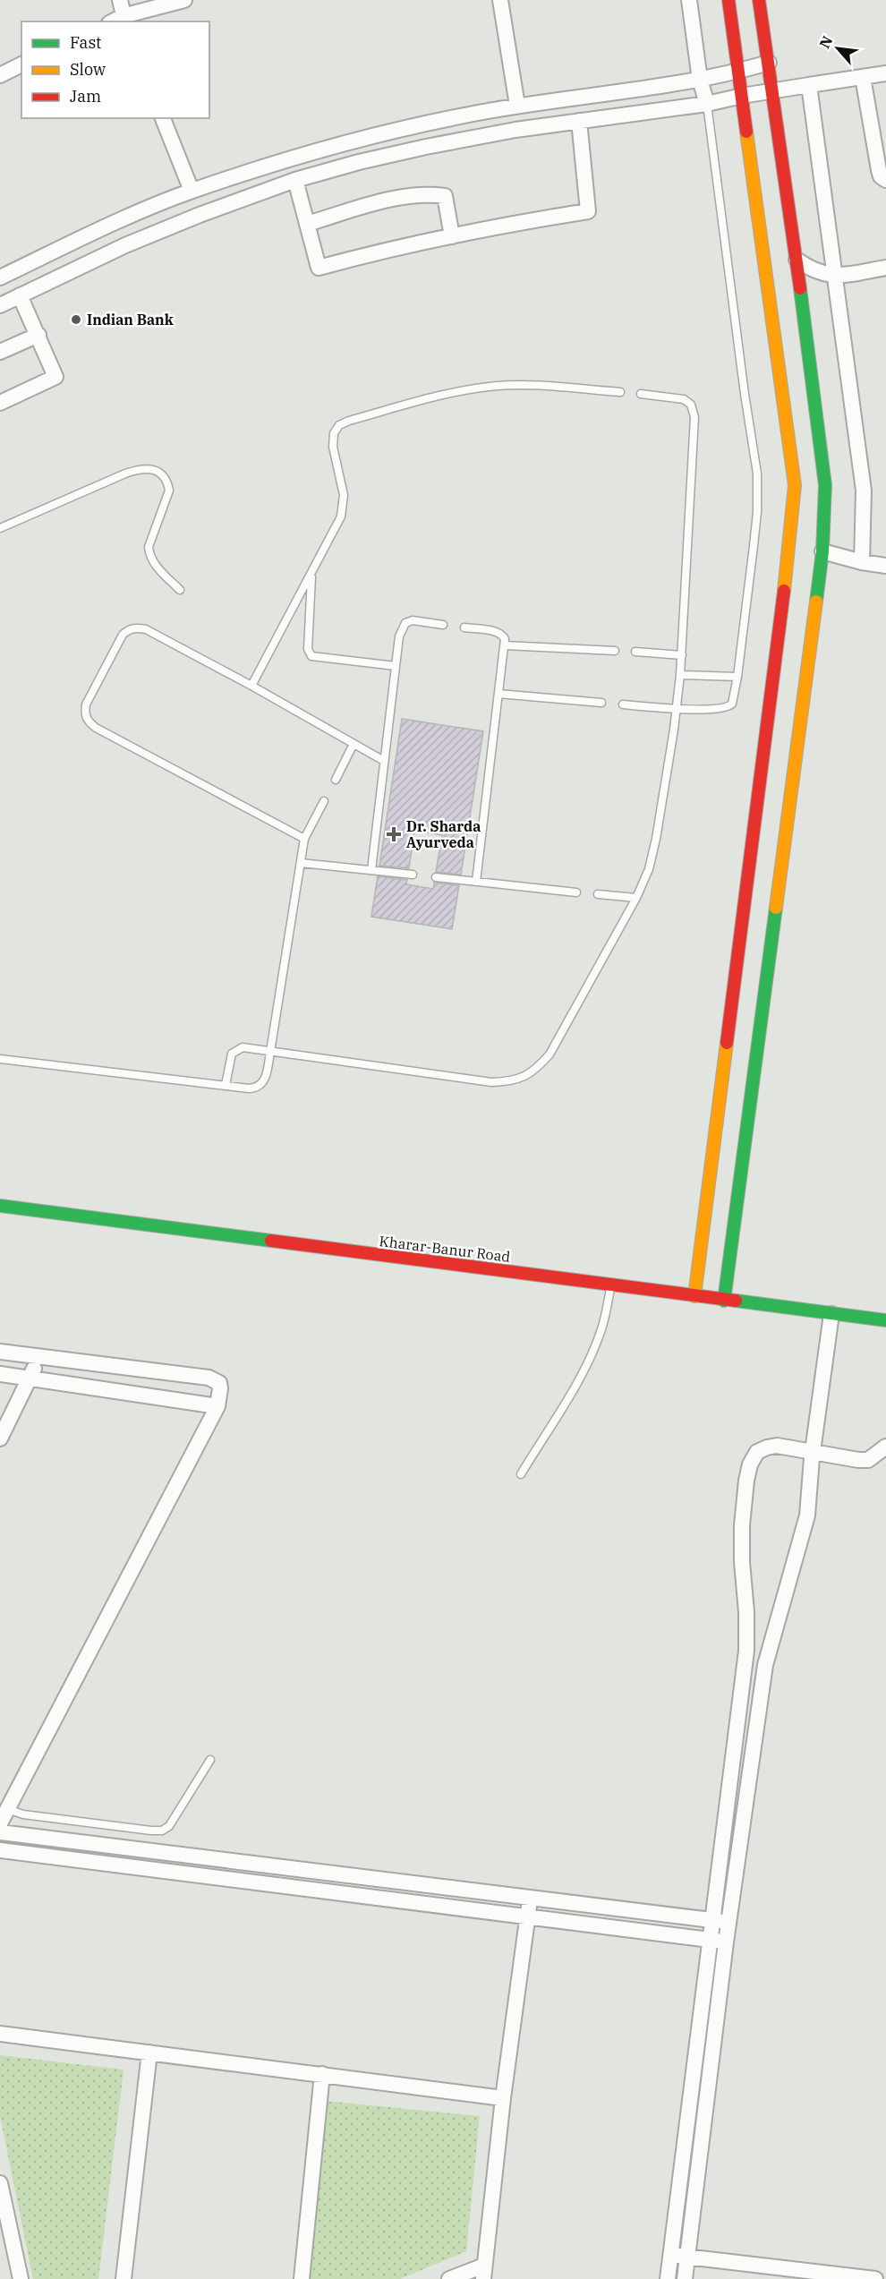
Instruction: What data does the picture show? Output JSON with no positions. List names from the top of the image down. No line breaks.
{"streets":{"main road":["Kharar-Banur Road"]},"places":{"other":["Indian Bank"],"health":["Dr. Sharda Ayurveda"]},"legend":["Fast","Slow","Jam"],"north":"top left"}
